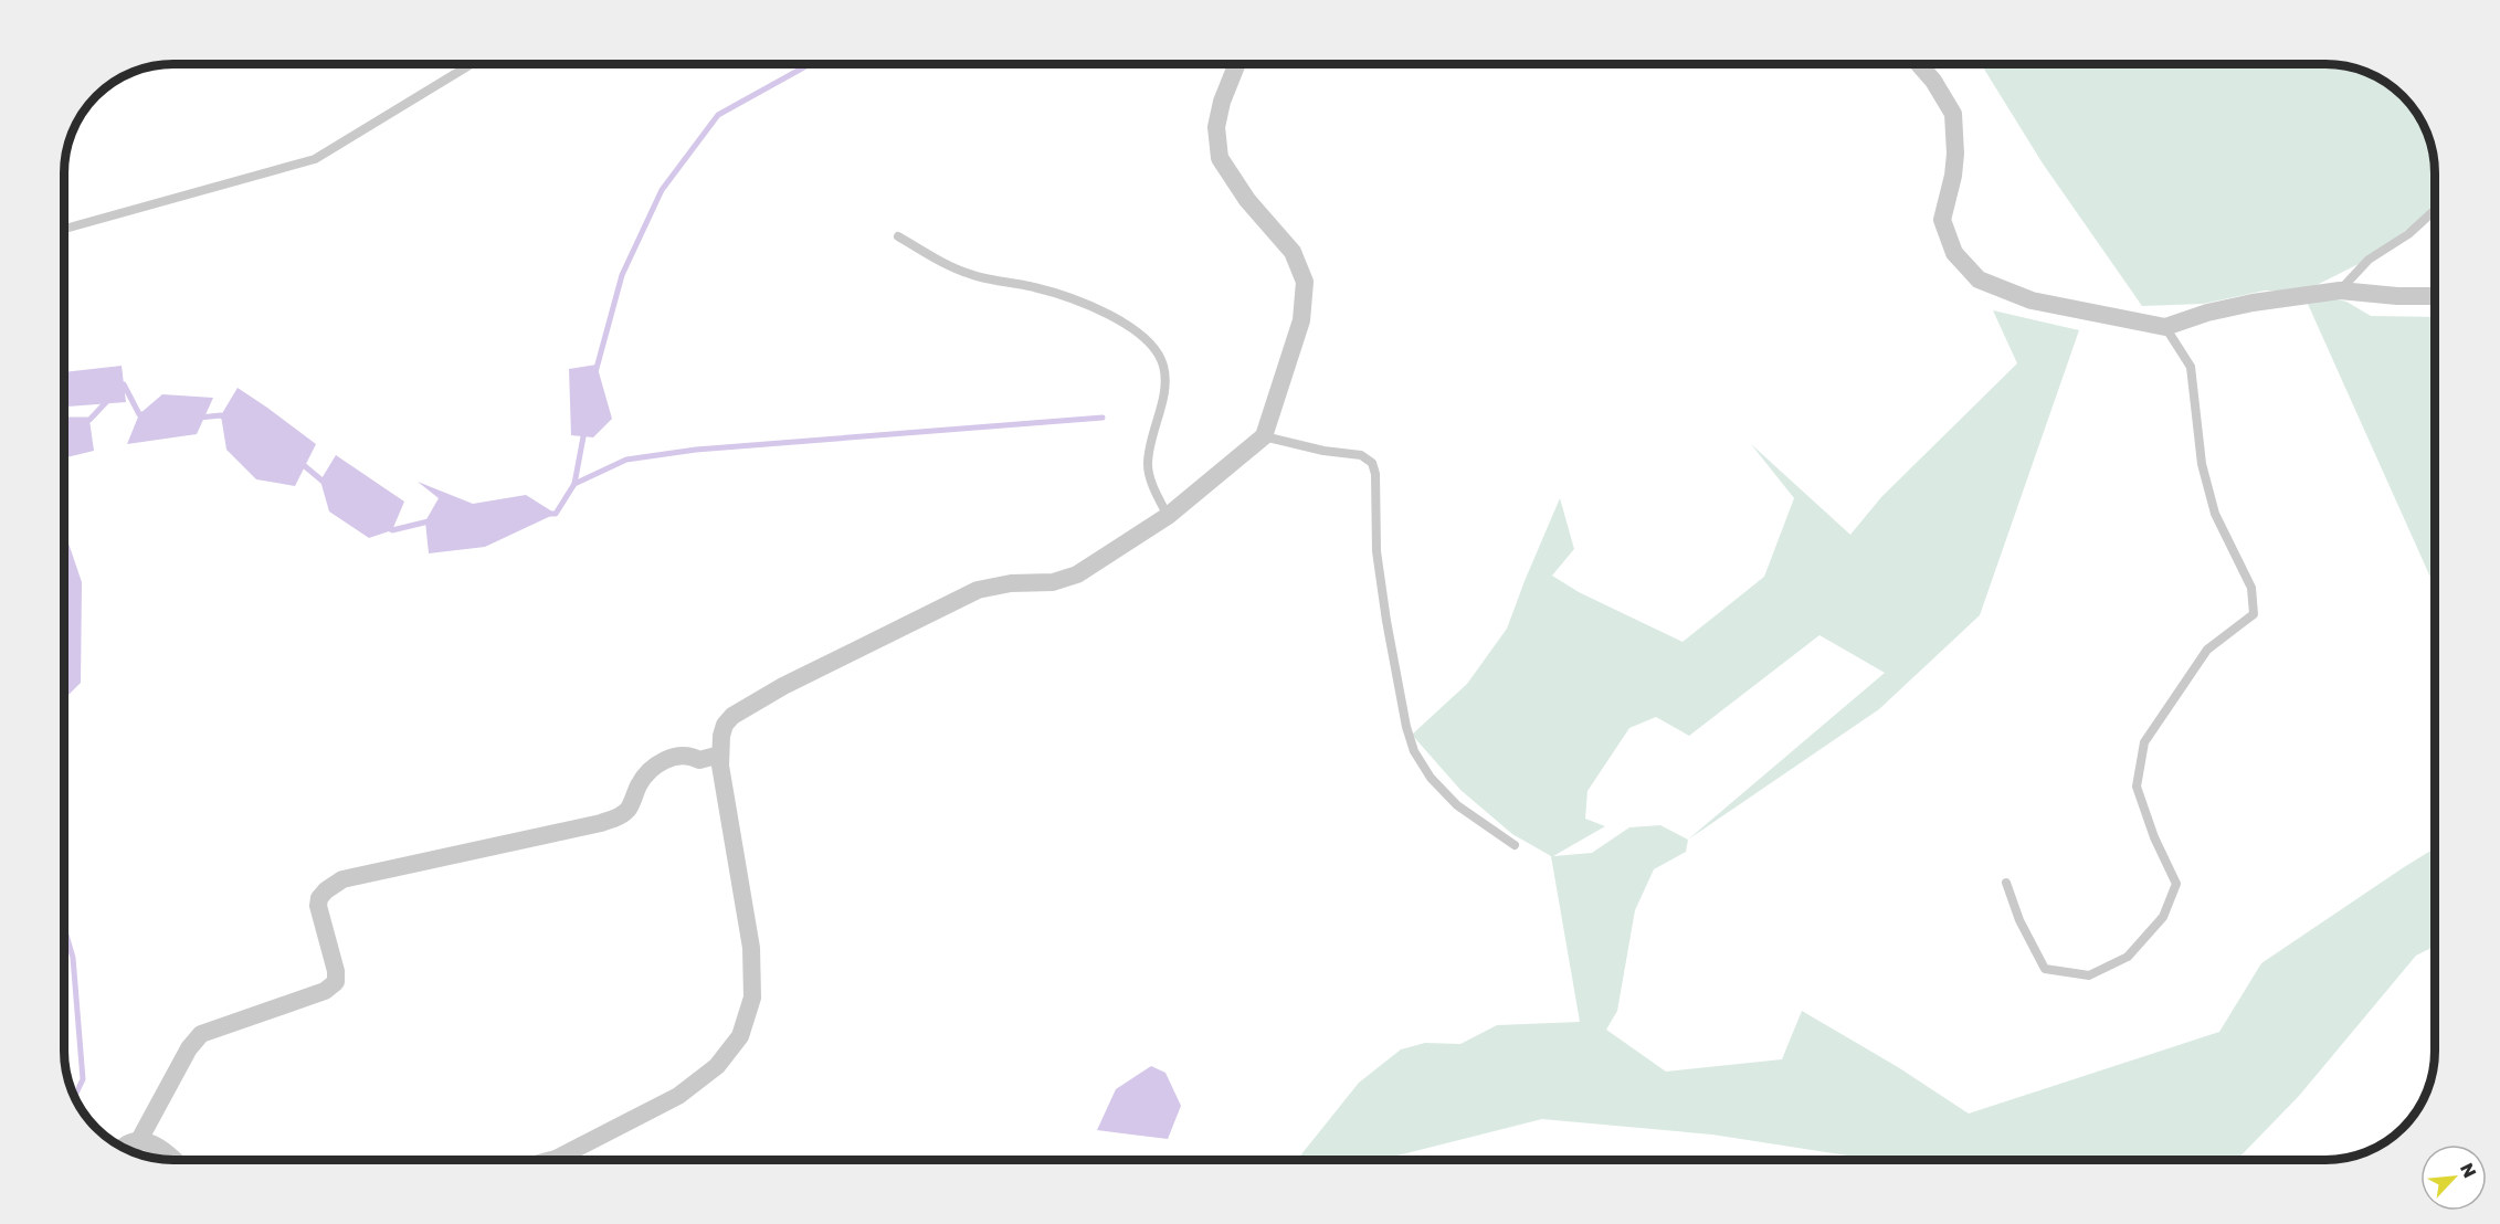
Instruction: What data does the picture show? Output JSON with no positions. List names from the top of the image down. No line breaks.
{"north":"top right"}
